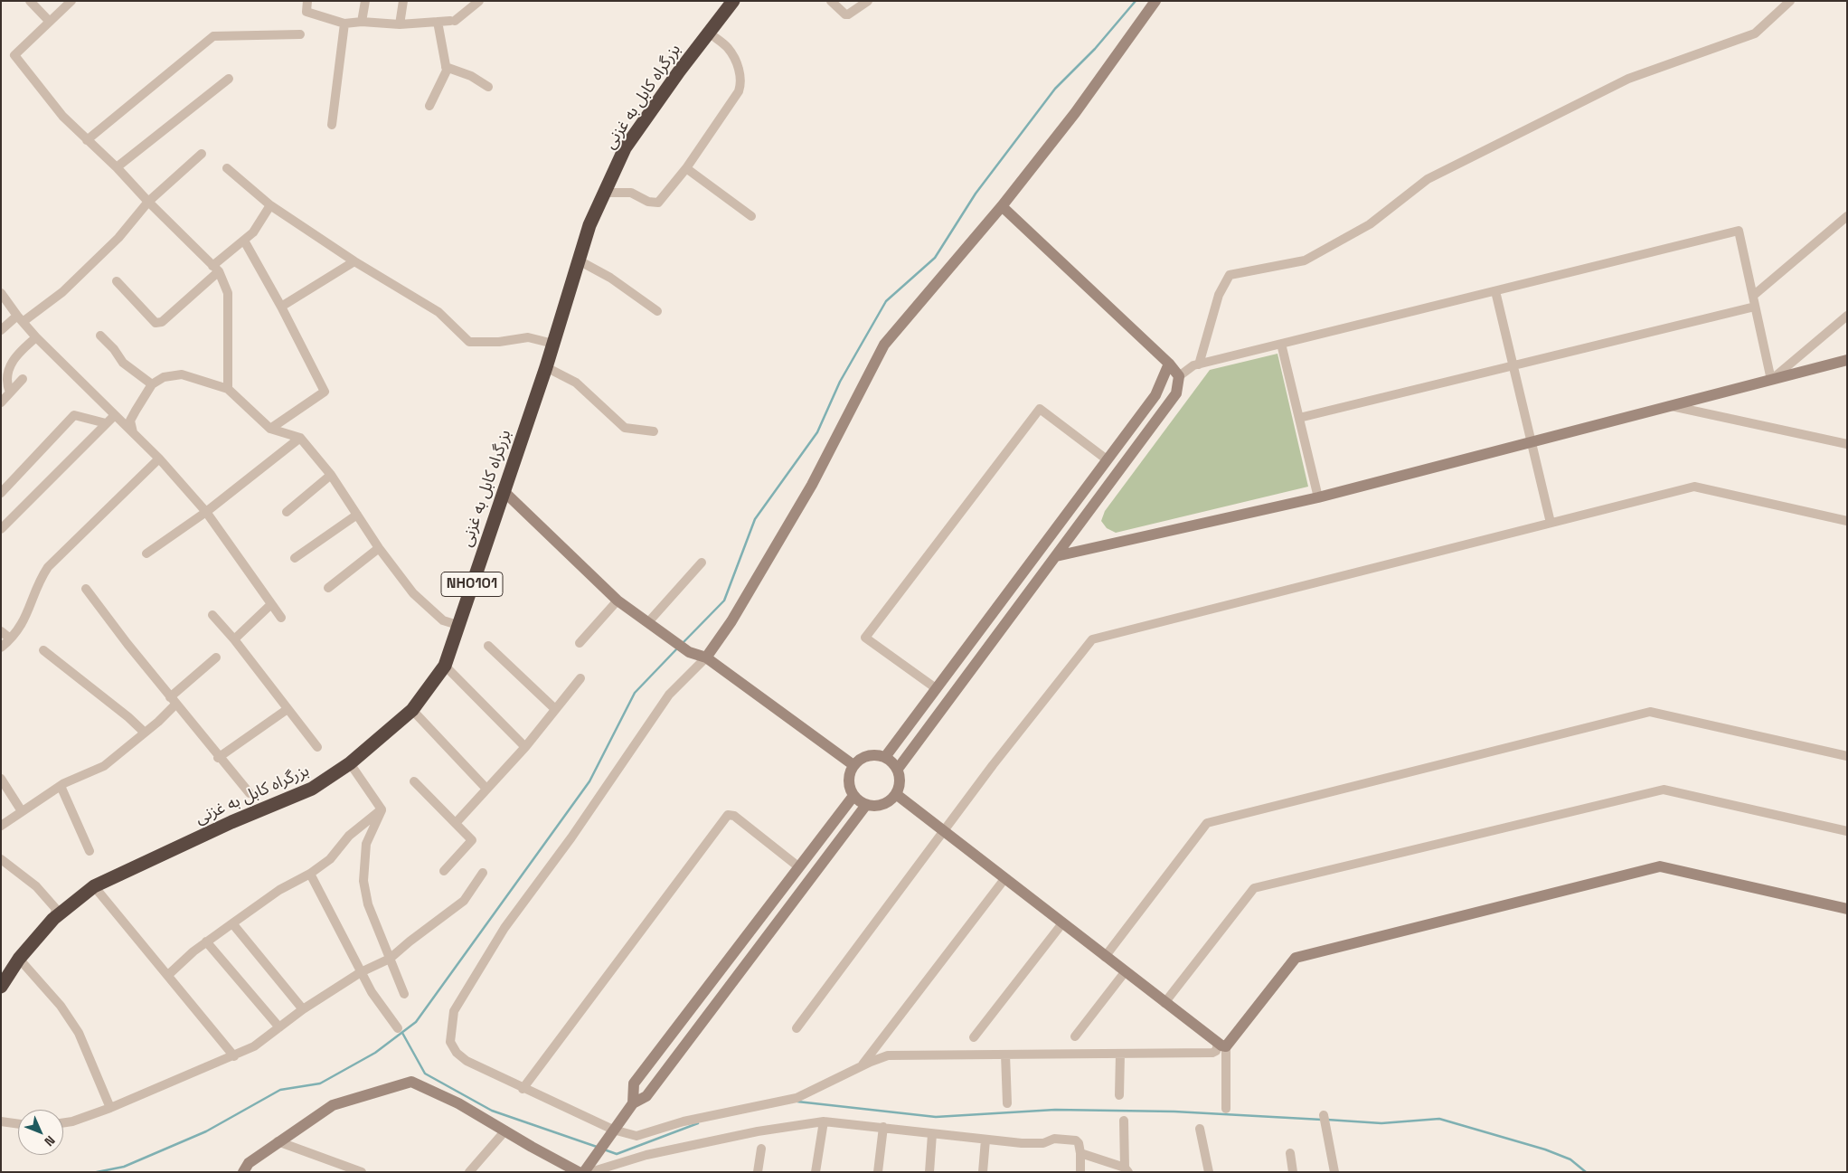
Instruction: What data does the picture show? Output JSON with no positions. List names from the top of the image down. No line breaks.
{"streets":{"highway":["بزرگراه کابل به غزنی","NH0101"]},"north":"bottom right"}
